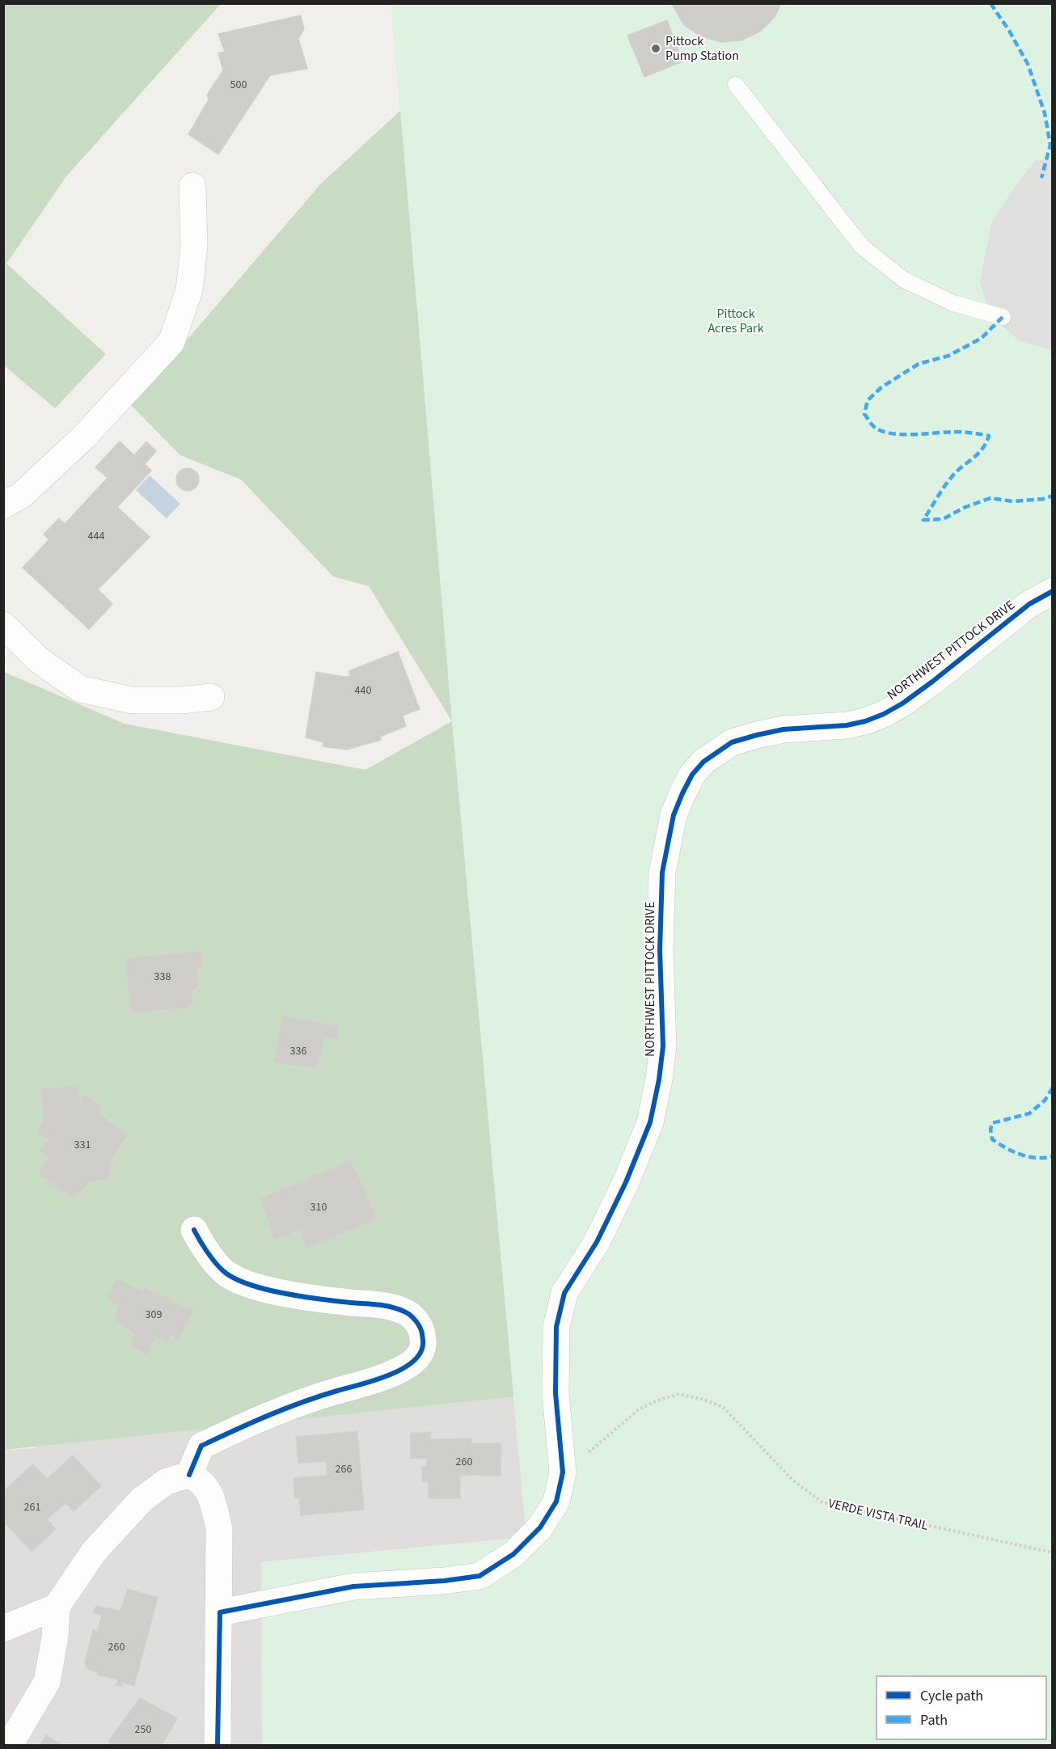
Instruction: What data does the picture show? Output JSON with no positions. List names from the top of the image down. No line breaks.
{"streets":{"street":["NORTHWEST PITTOCK DRIVE"],"path":["VERDE VISTA TRAIL"]},"crossings":[["NORTHWEST PITTOCK DRIVE","VERDE VISTA TRAIL"]],"parks":["Pittock Acres Park"],"places":["Pittock Pump Station"],"house_numbers":["500","444","440","338","336","331","310","309","260","266","261","260","250"],"legend":["Cycle path","Path"]}
